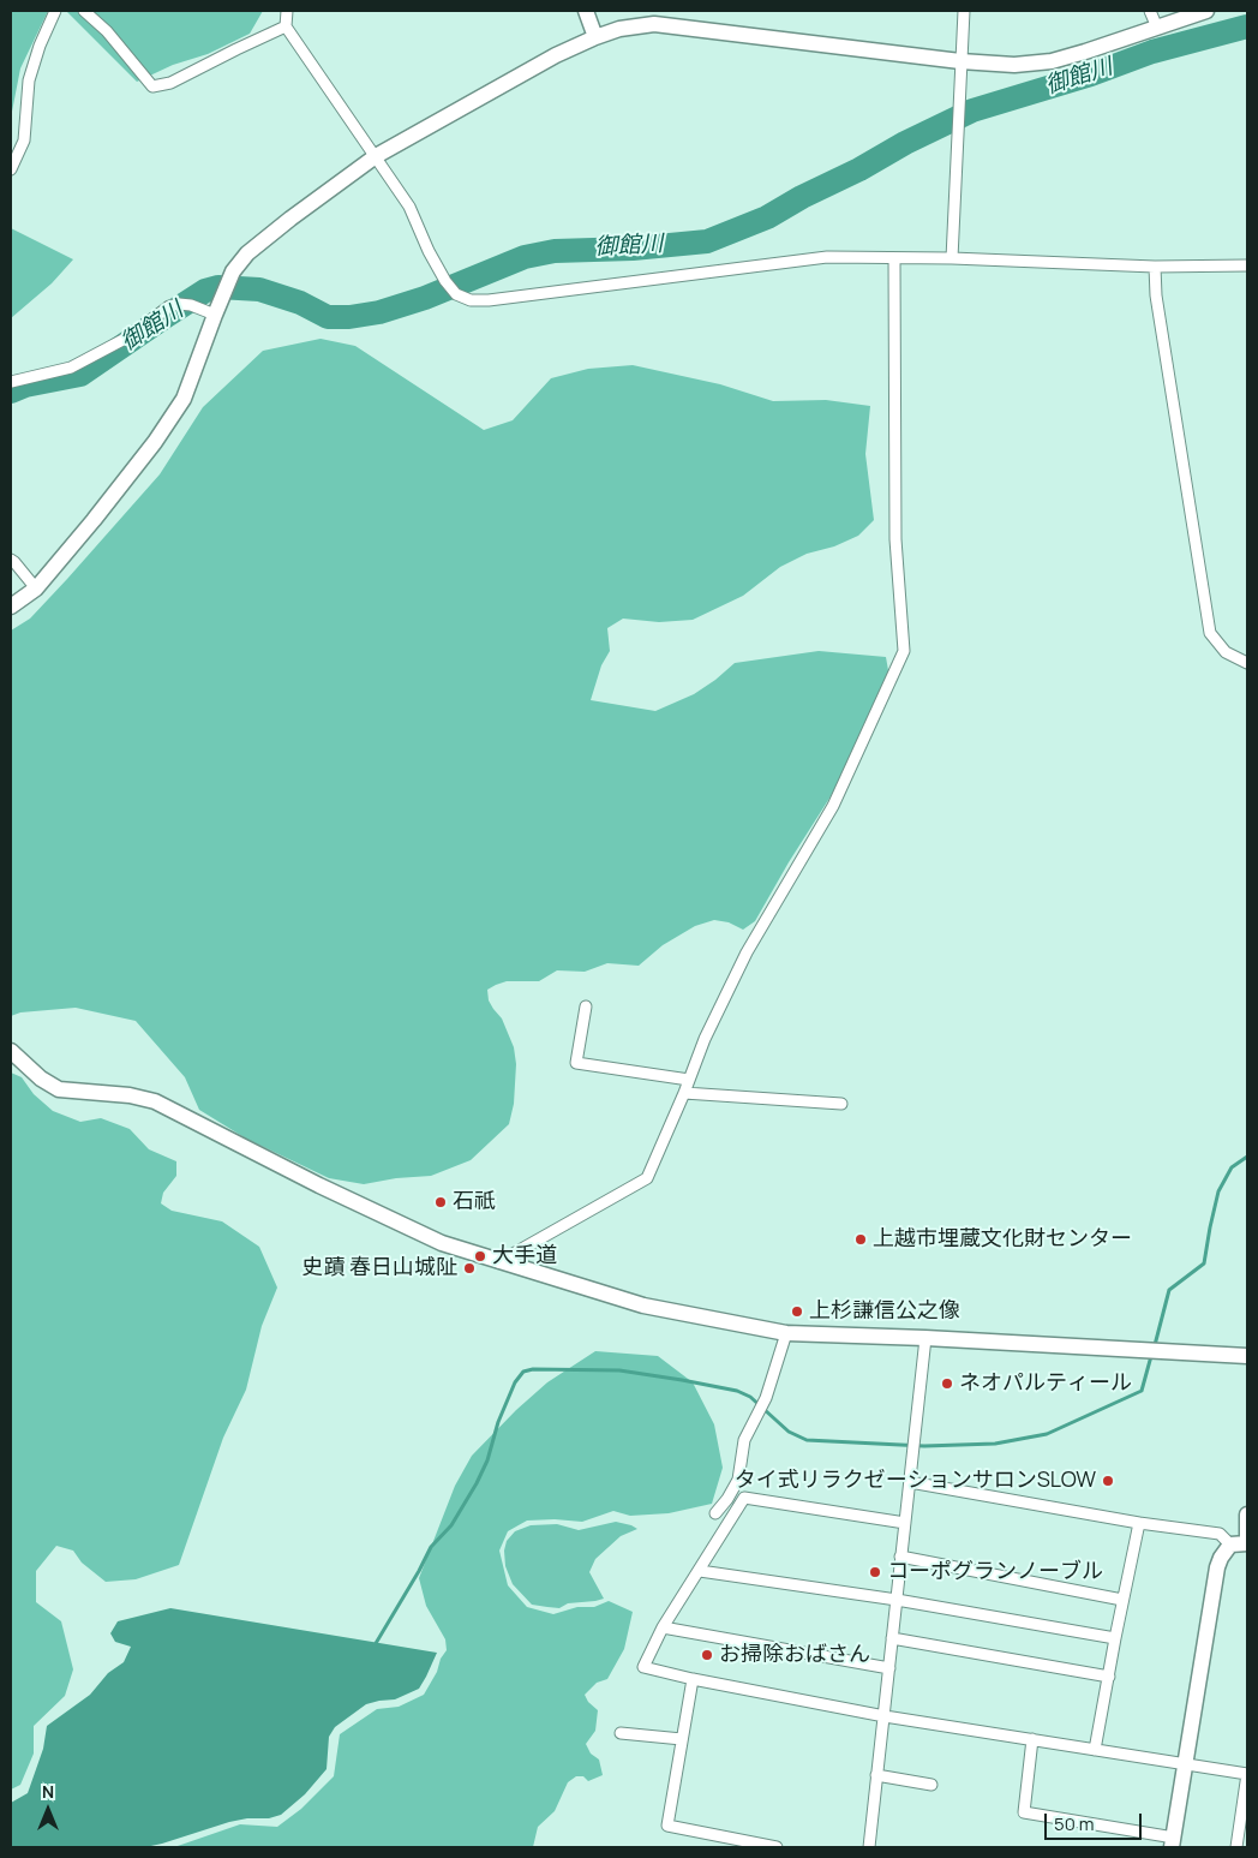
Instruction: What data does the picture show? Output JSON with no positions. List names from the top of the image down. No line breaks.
{"water":["御館川"],"places":["石祇","上越市埋蔵文化財センター","大手道","史蹟 春日山城阯","上杉謙信公之像","ネオパルティール","タイ式リラクゼーションサロンSLOW","コーポグランノーブル","お掃除おばさん"],"scale_bar":"50 m","north":"top"}
